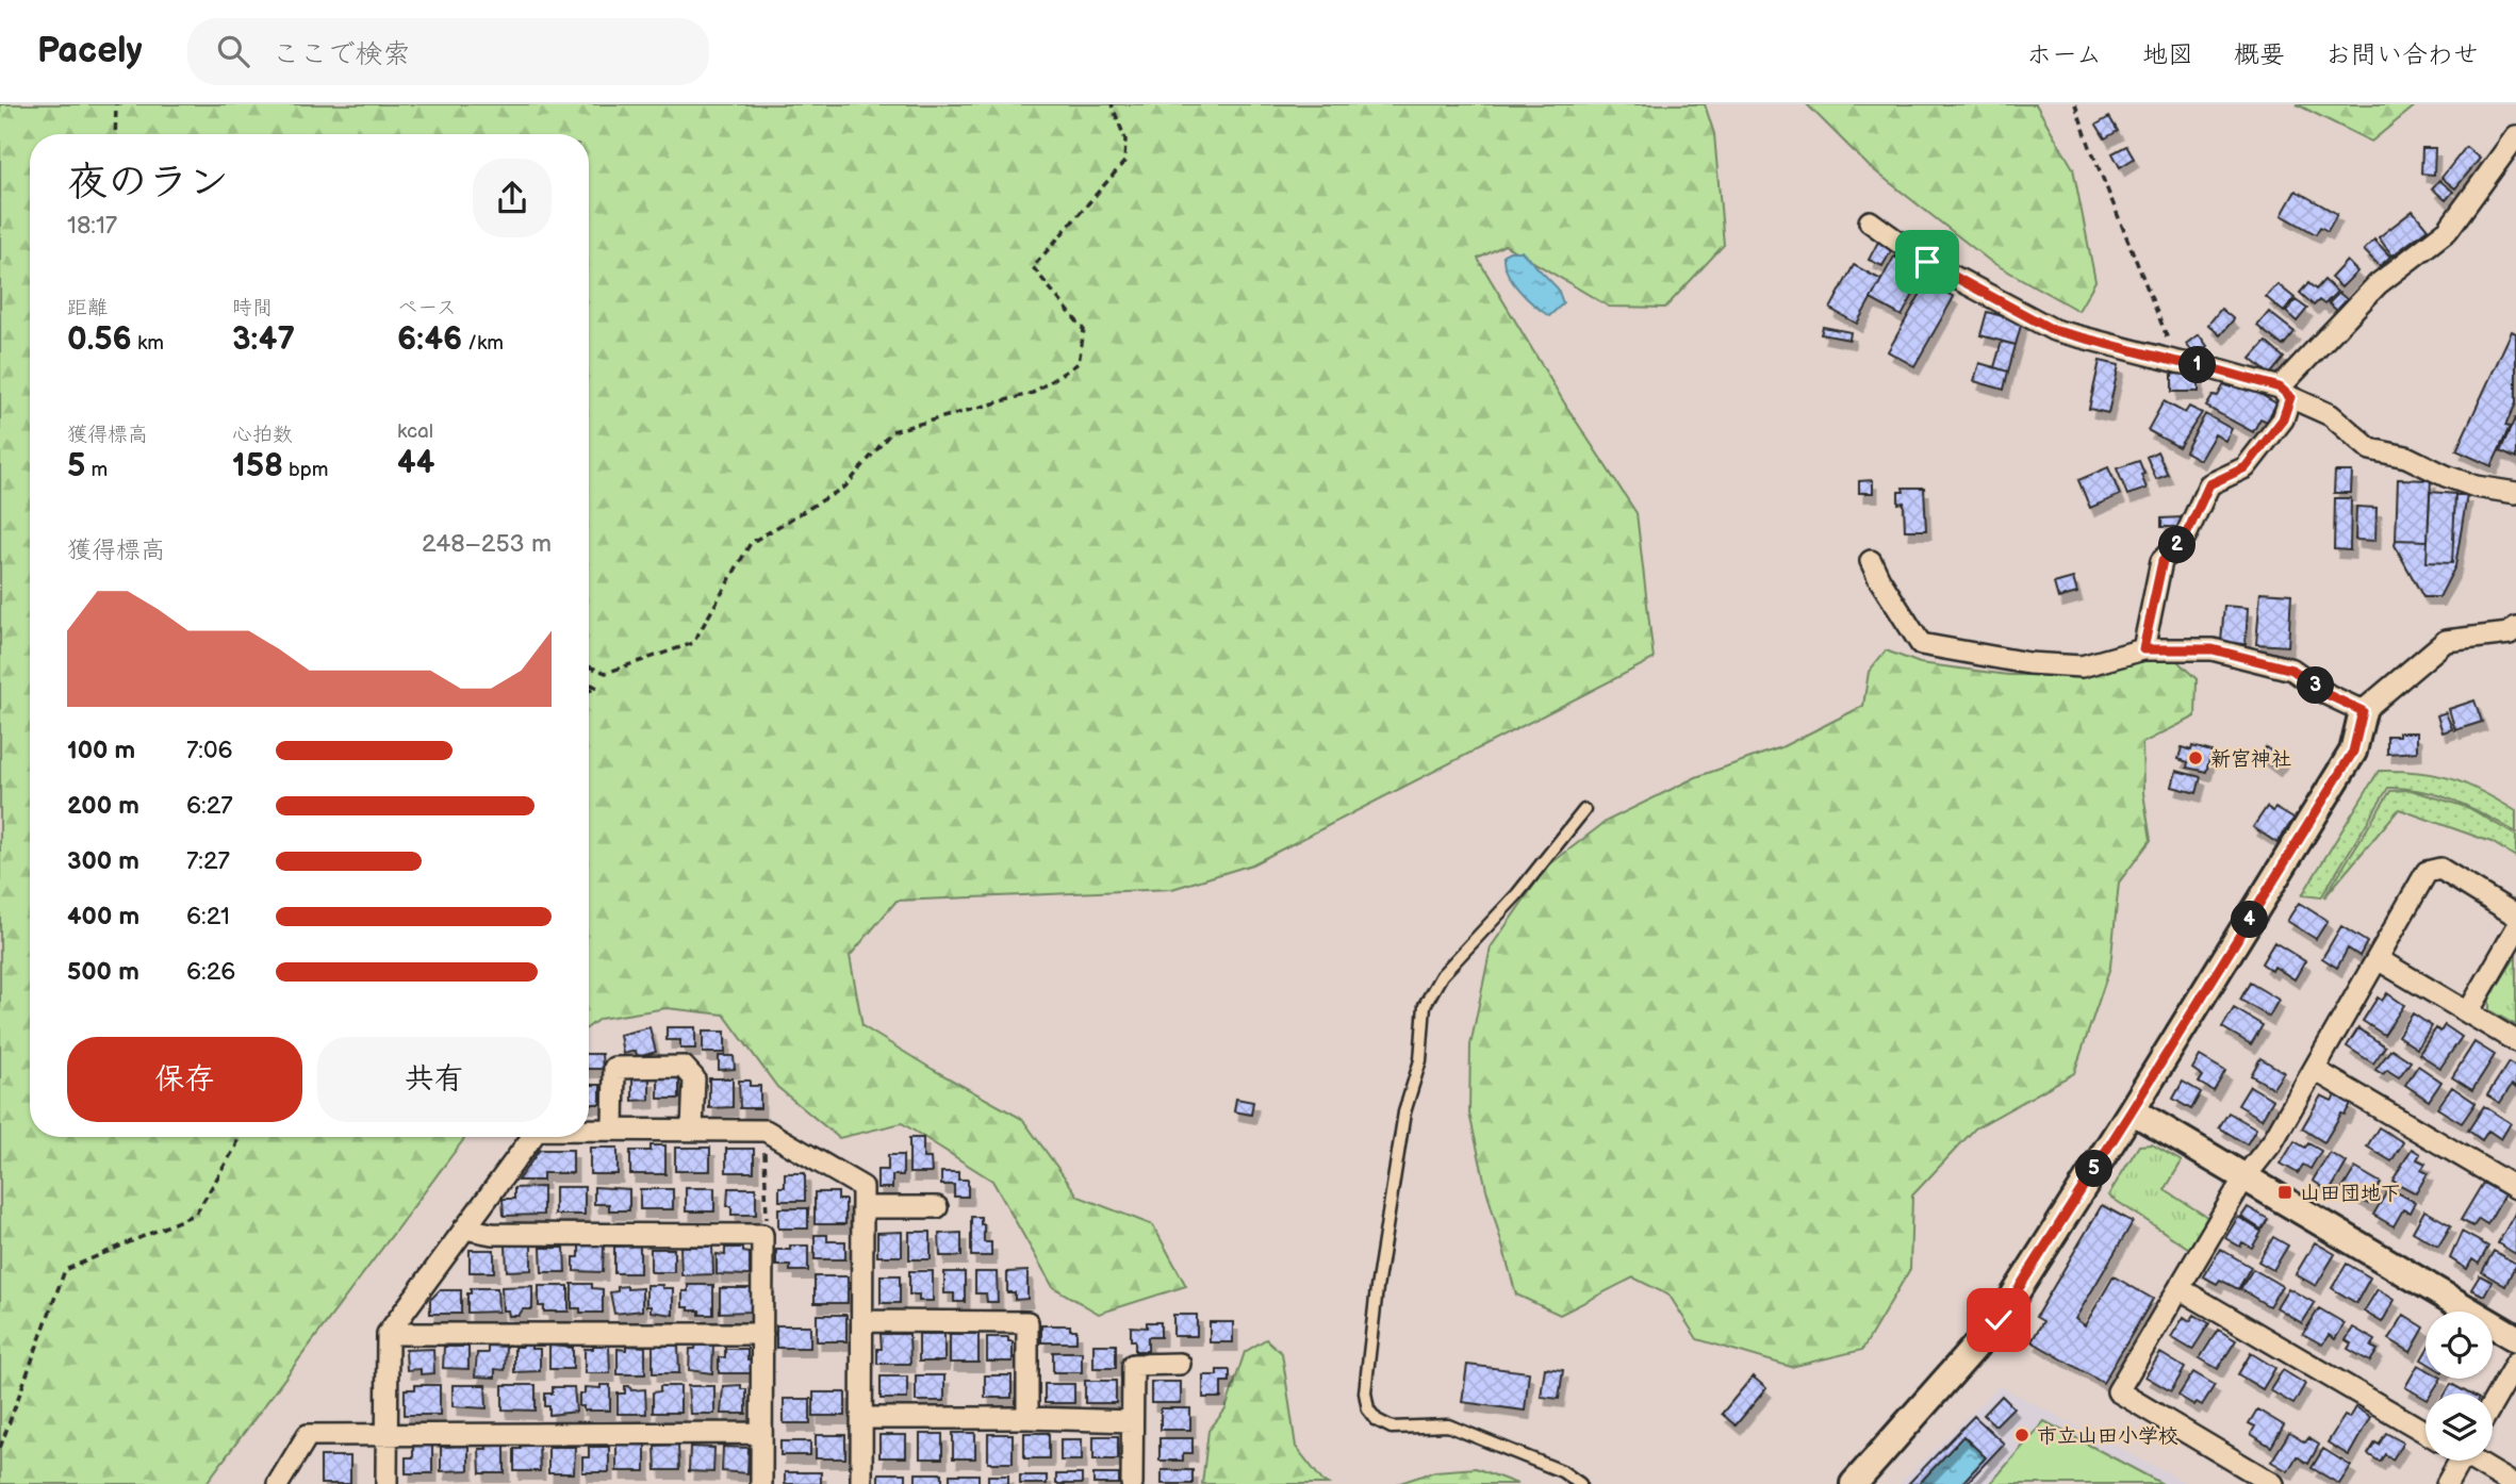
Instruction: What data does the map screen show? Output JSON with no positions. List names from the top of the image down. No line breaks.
{"places":{"other":["新宮神社","市立山田小学校"],"transit":["山田団地下"]},"page":{"header":"Pacely","search":"ここで検索","nav":["ホーム","地図","概要","お問い合わせ"],"heading":["夜のラン","18:17"],"stats":[["距離","0.56 km"],["時間","3:47"],["ペース","6:46 /km"],["獲得標高","5 m"],["心拍数","158 bpm"],["kcal","44"]],"pins":["1","2","3","4","5"],"chart":["獲得標高","248–253 m"],"list":[{"name":"100 m","note":"7:06"},{"name":"200 m","note":"6:27"},{"name":"300 m","note":"7:27"},{"name":"400 m","note":"6:21"},{"name":"500 m","note":"6:26"}],"buttons":["保存","共有"]}}
